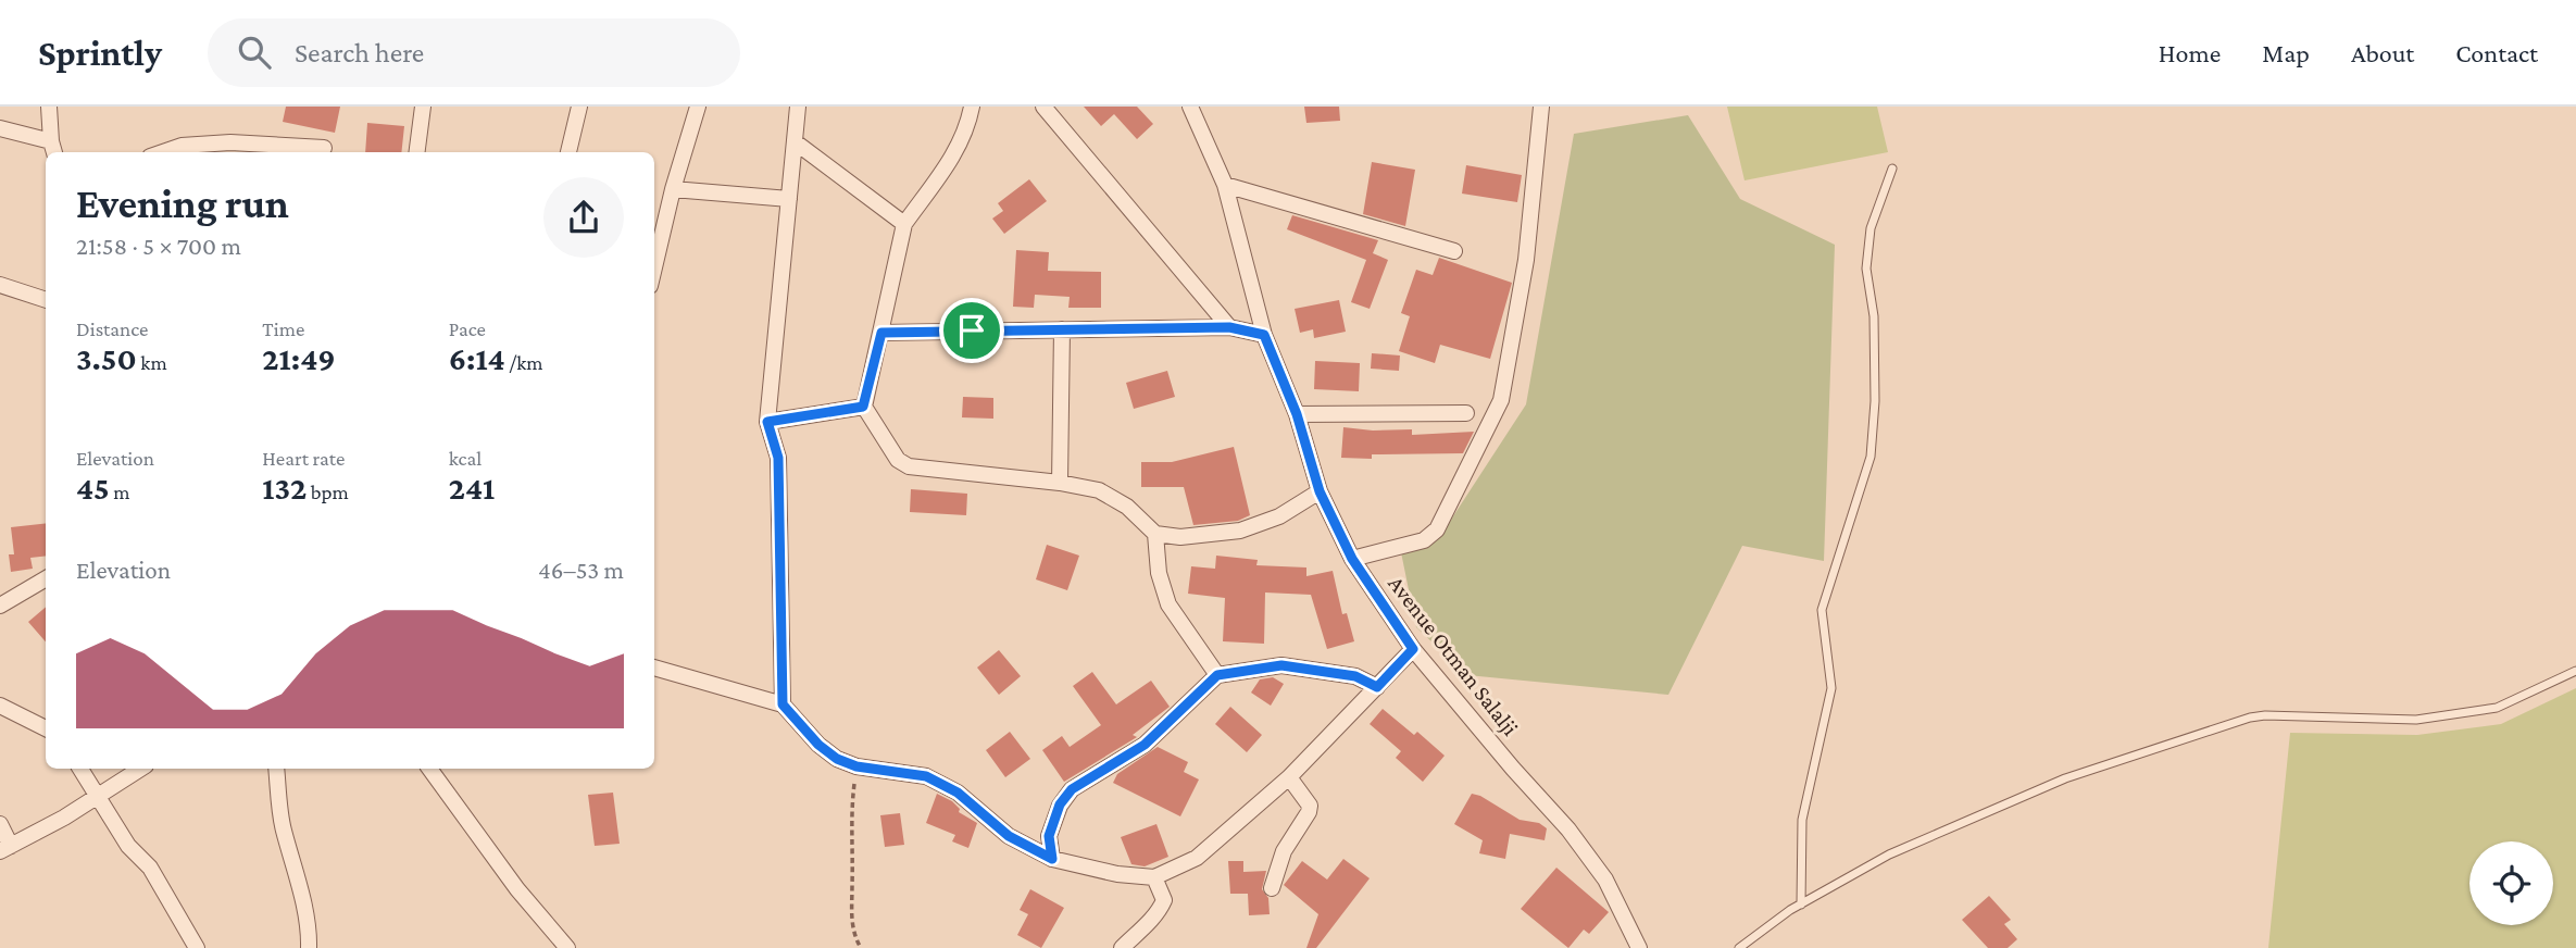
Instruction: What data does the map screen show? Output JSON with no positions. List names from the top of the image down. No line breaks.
{"streets":{"street":["Avenue Otman Salalji"]},"page":{"header":"Sprintly","search":"Search here","nav":["Home","Map","About","Contact"],"heading":["Evening run","21:58 · 5 × 700 m"],"stats":[["Distance","3.50 km"],["Time","21:49"],["Pace","6:14 /km"],["Elevation","45 m"],["Heart rate","132 bpm"],["kcal","241"]],"chart":["Elevation","46–53 m"]}}
